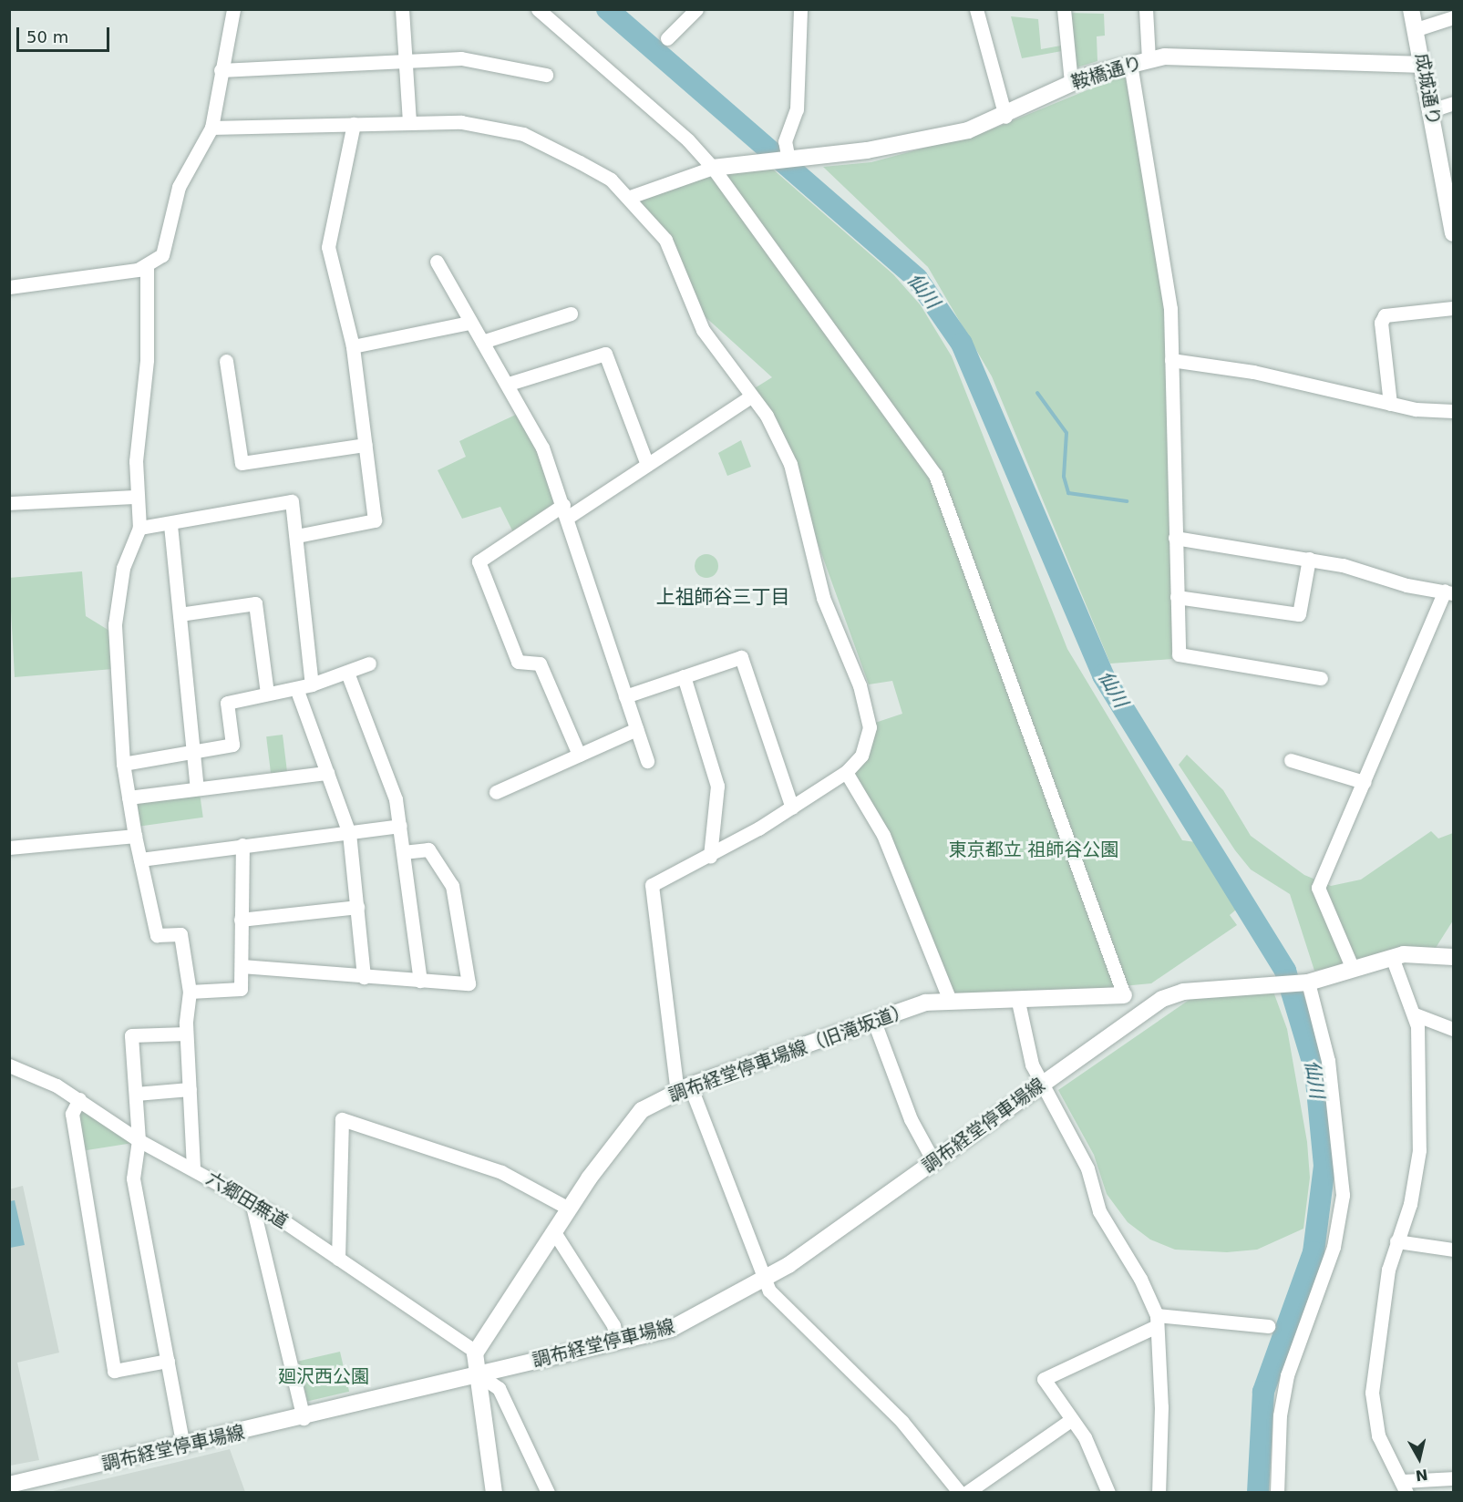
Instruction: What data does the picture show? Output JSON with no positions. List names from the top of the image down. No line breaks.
{"streets":{"main road":["鞍橋通り","成城通り","調布経堂停車場線（旧滝坂道）","調布経堂停車場線"],"street":["六郷田無道"]},"crossings":[["鞍橋通り","成城通り"],["調布経堂停車場線（旧滝坂道）","六郷田無道"]],"districts":["上祖師谷三丁目"],"water":["仙川"],"parks":["東京都立 祖師谷公園","廻沢西公園"],"scale_bar":"50 m","north":"bottom"}
